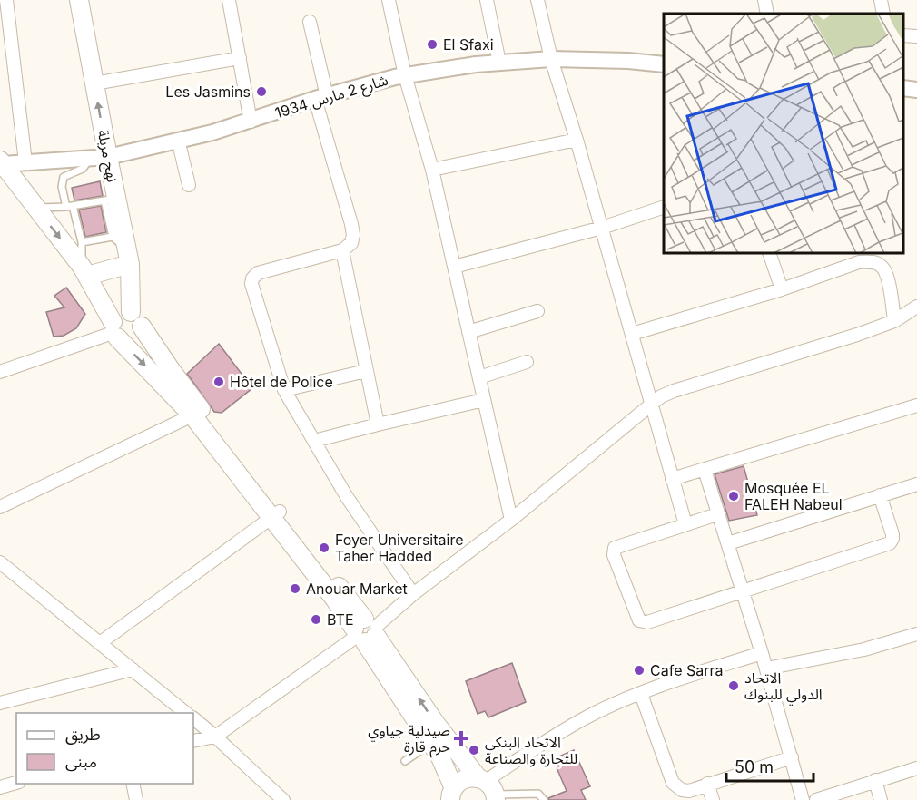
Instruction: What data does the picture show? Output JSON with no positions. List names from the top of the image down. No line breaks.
{"streets":{"main road":["نهج مربلة"],"street":["شارع 2 مارس 1934"]},"crossings":[["شارع 2 مارس 1934","نهج مربلة"]],"places":{"other":["El Sfaxi","Les Jasmins","Hôtel de Police","Mosquée EL FALEH Nabeul","Foyer Universitaire Taher Hadded","Anouar Market","BTE","Cafe Sarra","الاتحاد الدولي للبنوك","الاتحاد البنكي للتجارة والصناعة"],"health":["صيدلية جياوي حرم قارة"]},"legend":["طريق","مبنى"],"scale_bar":"50 m"}
